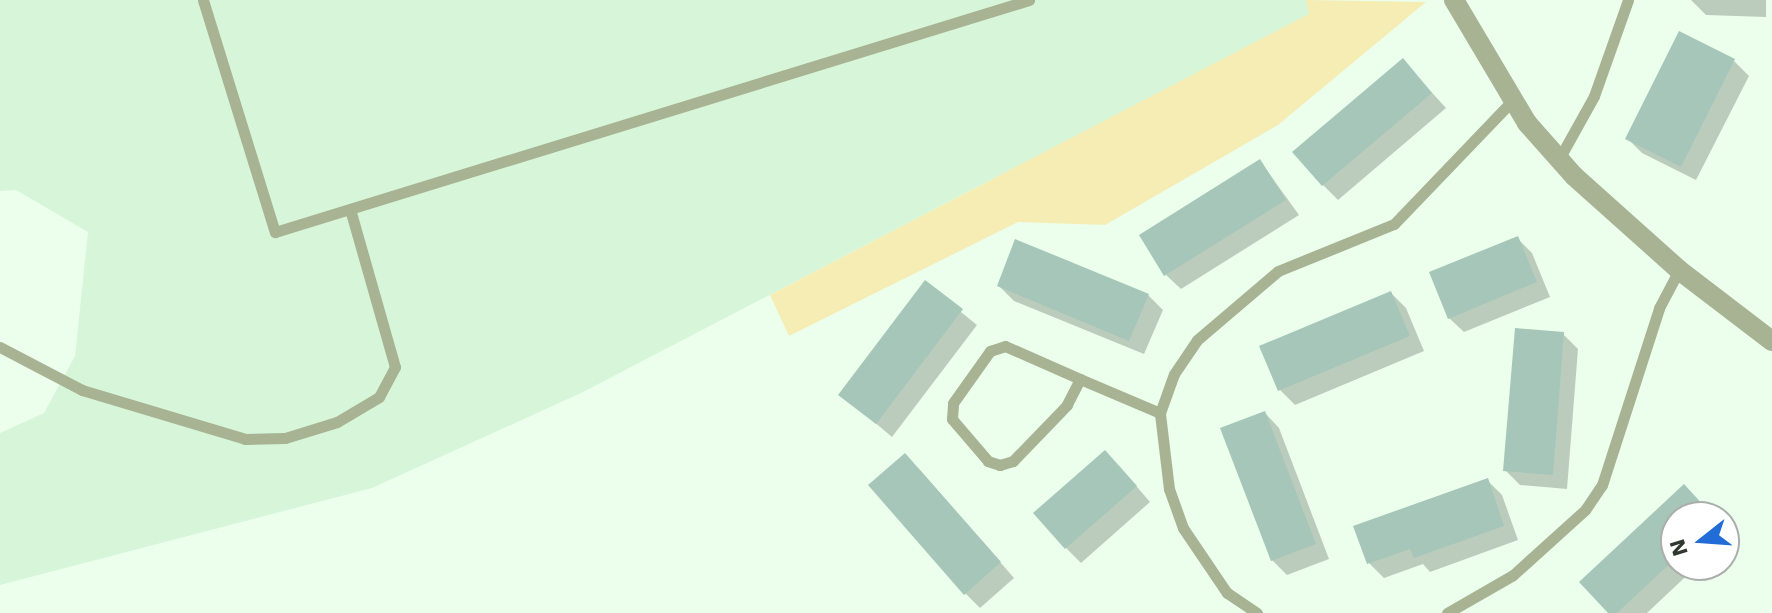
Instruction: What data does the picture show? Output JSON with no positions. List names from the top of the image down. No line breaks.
{"north":"left"}
